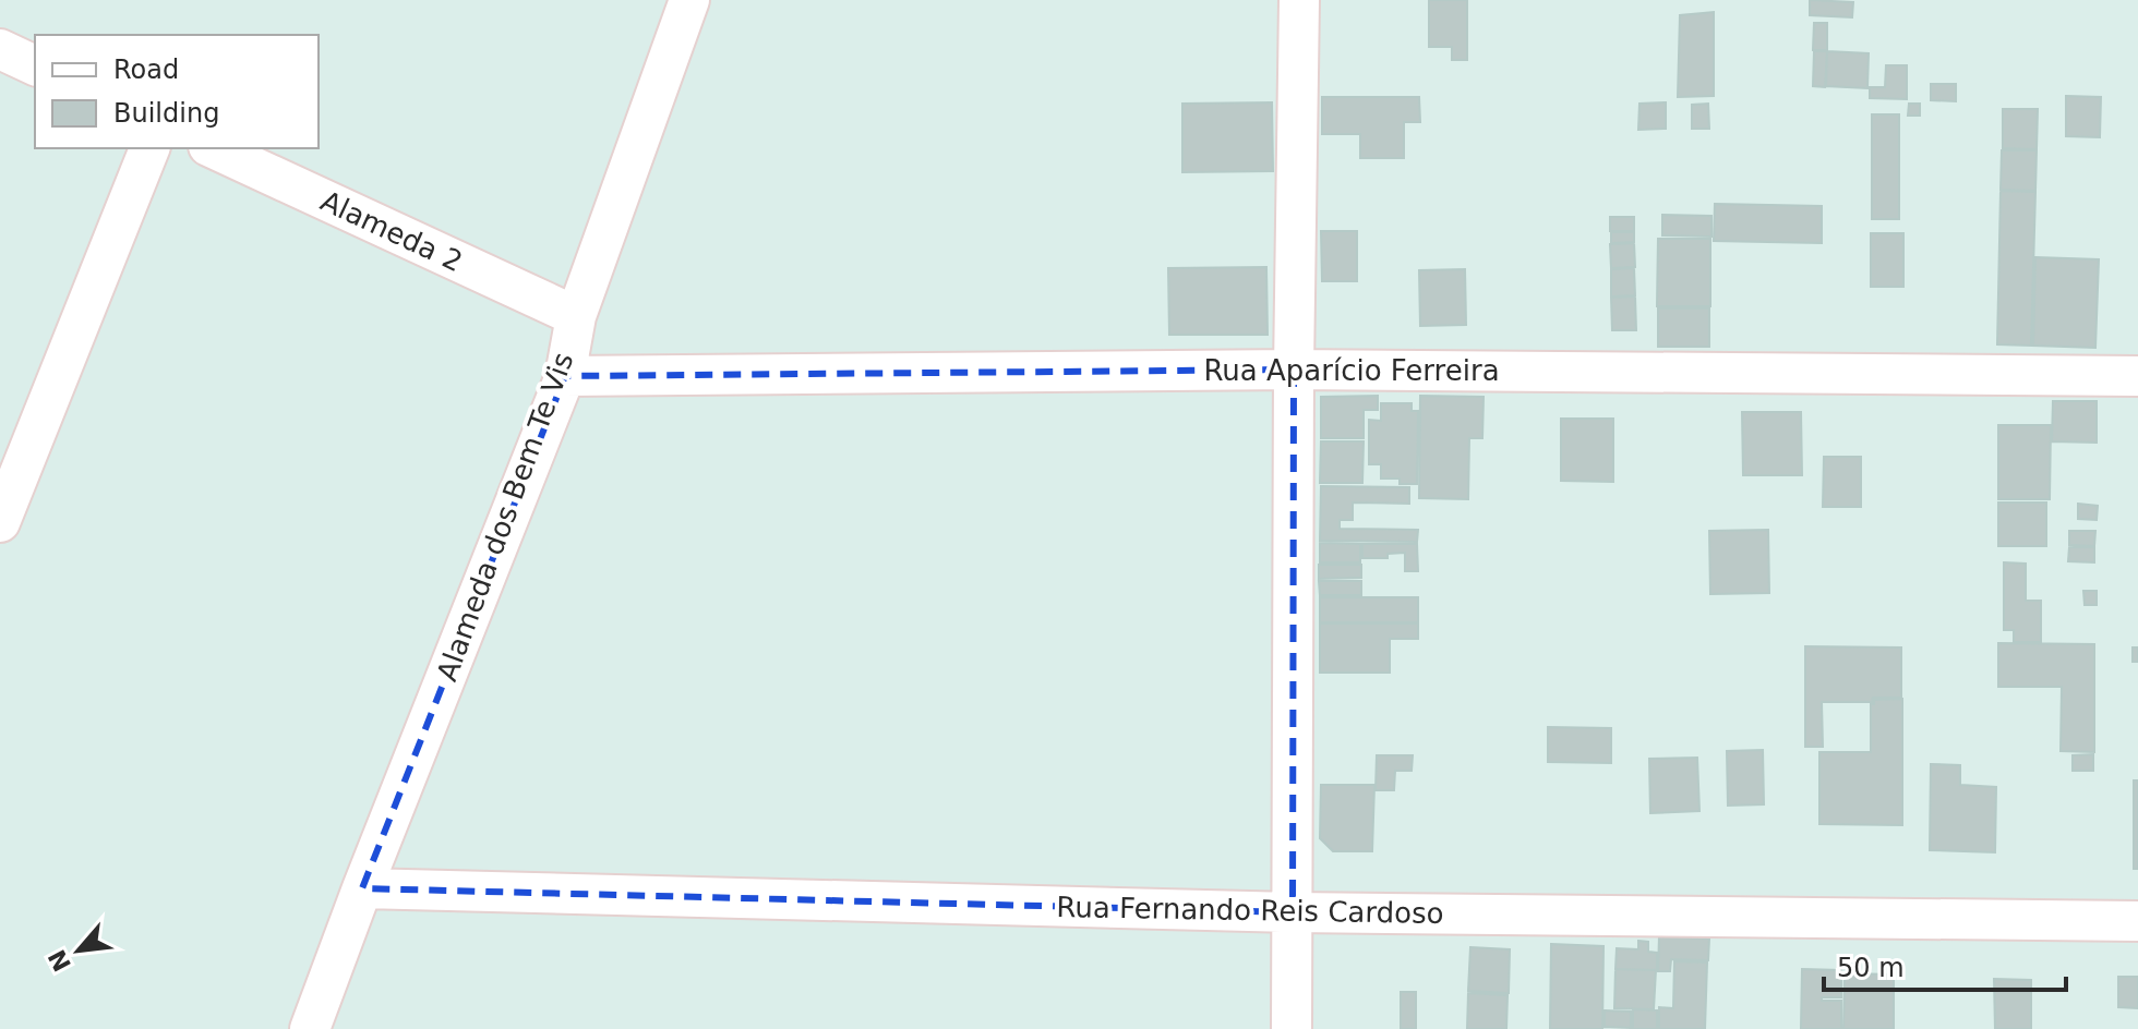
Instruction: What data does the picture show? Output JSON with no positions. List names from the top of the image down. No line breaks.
{"streets":{"street":["Alameda 2","Rua Aparício Ferreira","Alameda dos Bem Te Vis","Rua Fernando Reis Cardoso"]},"crossings":[["Alameda 2","Alameda dos Bem Te Vis"],["Rua Aparício Ferreira","Alameda dos Bem Te Vis"],["Alameda dos Bem Te Vis","Rua Fernando Reis Cardoso"]],"legend":["Road","Building"],"scale_bar":"50 m","north":"bottom left"}
